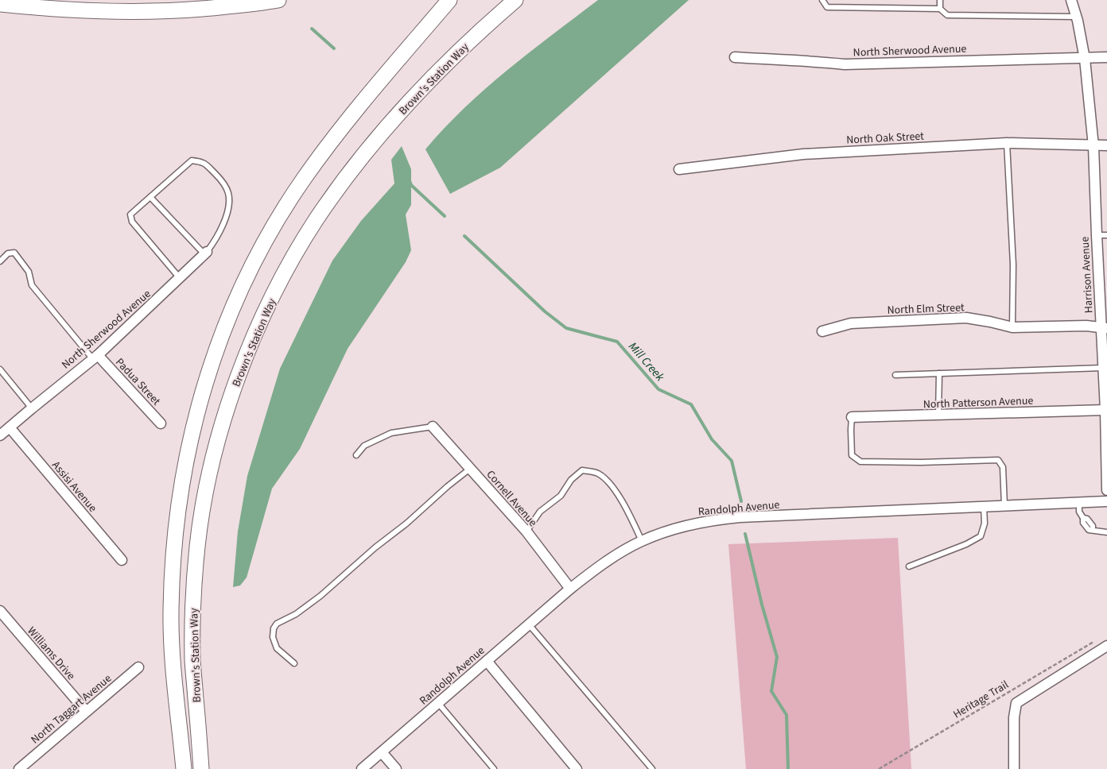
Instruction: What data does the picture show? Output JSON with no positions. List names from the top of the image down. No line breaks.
{"streets":{"main road":["Brown's Station Way"],"street":["North Sherwood Avenue","North Oak Street","Harrison Avenue","North Elm Street","Padua Street","North Patterson Avenue","Assisi Avenue","Cornell Avenue","Randolph Avenue","Williams Drive","North Taggart Avenue"],"path":["Heritage Trail"]},"crossings":[["North Sherwood Avenue","Harrison Avenue"],["North Sherwood Avenue","Padua Street"],["North Sherwood Avenue","Assisi Avenue"],["North Oak Street","Harrison Avenue"],["Harrison Avenue","North Elm Street"],["Harrison Avenue","North Patterson Avenue"],["Cornell Avenue","Randolph Avenue"],["Williams Drive","North Taggart Avenue"]],"water":["Mill Creek"]}
